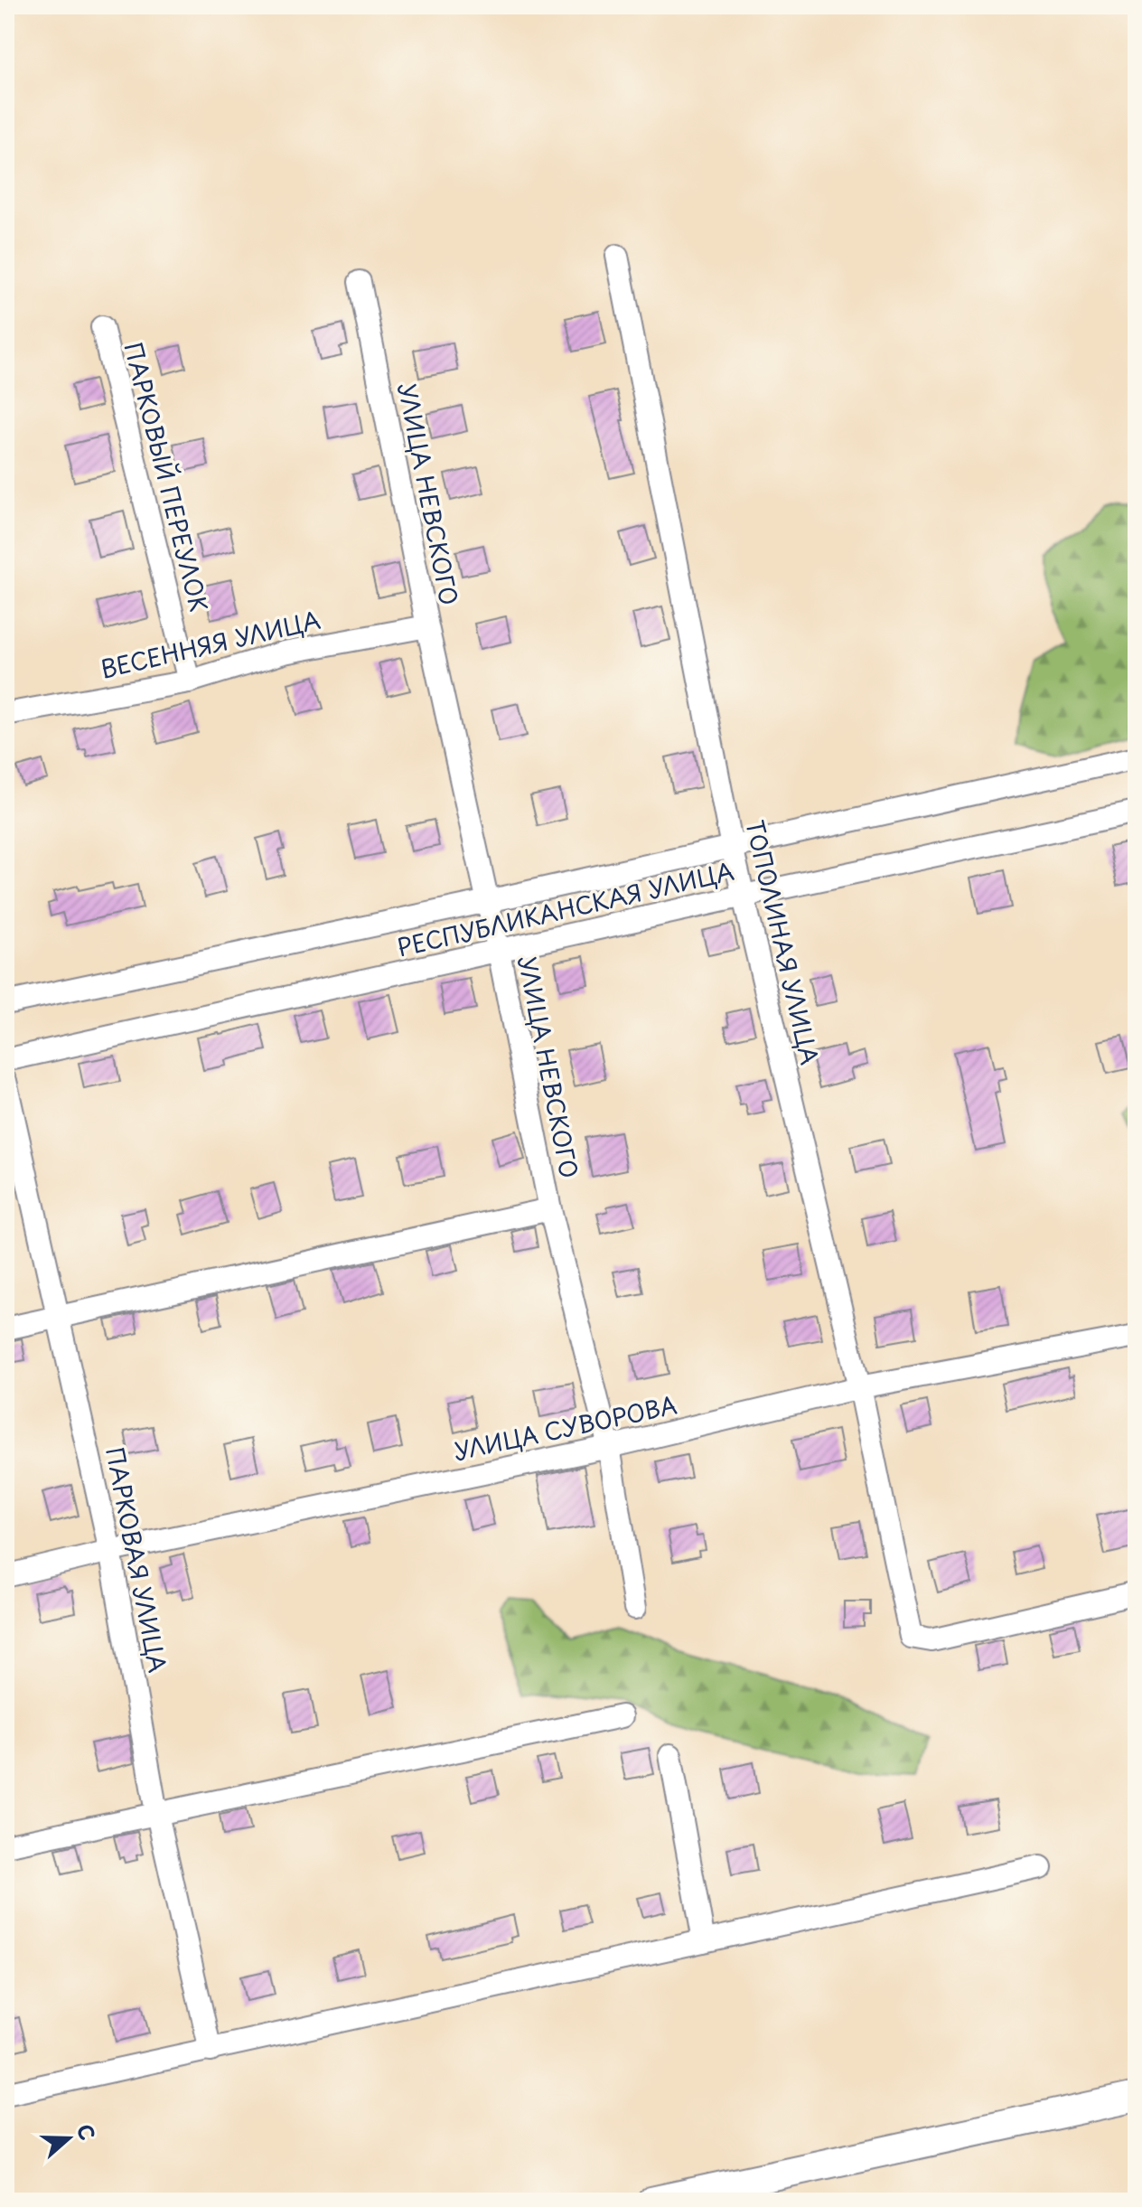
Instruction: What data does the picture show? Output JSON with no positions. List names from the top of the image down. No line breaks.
{"streets":{"street":["ПАРКОВЫЙ ПЕРЕУЛОК","УЛИЦА НЕВСКОГО","ВЕСЕННЯЯ УЛИЦА","РЕСПУБЛИКАНСКАЯ УЛИЦА","ТОПОЛИНАЯ УЛИЦА","УЛИЦА СУВОРОВА","ПАРКОВАЯ УЛИЦА"]},"crossings":[["ПАРКОВЫЙ ПЕРЕУЛОК","ВЕСЕННЯЯ УЛИЦА"],["УЛИЦА НЕВСКОГО","ВЕСЕННЯЯ УЛИЦА"],["УЛИЦА НЕВСКОГО","РЕСПУБЛИКАНСКАЯ УЛИЦА"],["УЛИЦА НЕВСКОГО","УЛИЦА СУВОРОВА"],["РЕСПУБЛИКАНСКАЯ УЛИЦА","ТОПОЛИНАЯ УЛИЦА"],["ТОПОЛИНАЯ УЛИЦА","УЛИЦА СУВОРОВА"],["УЛИЦА СУВОРОВА","ПАРКОВАЯ УЛИЦА"]],"north":"right"}
